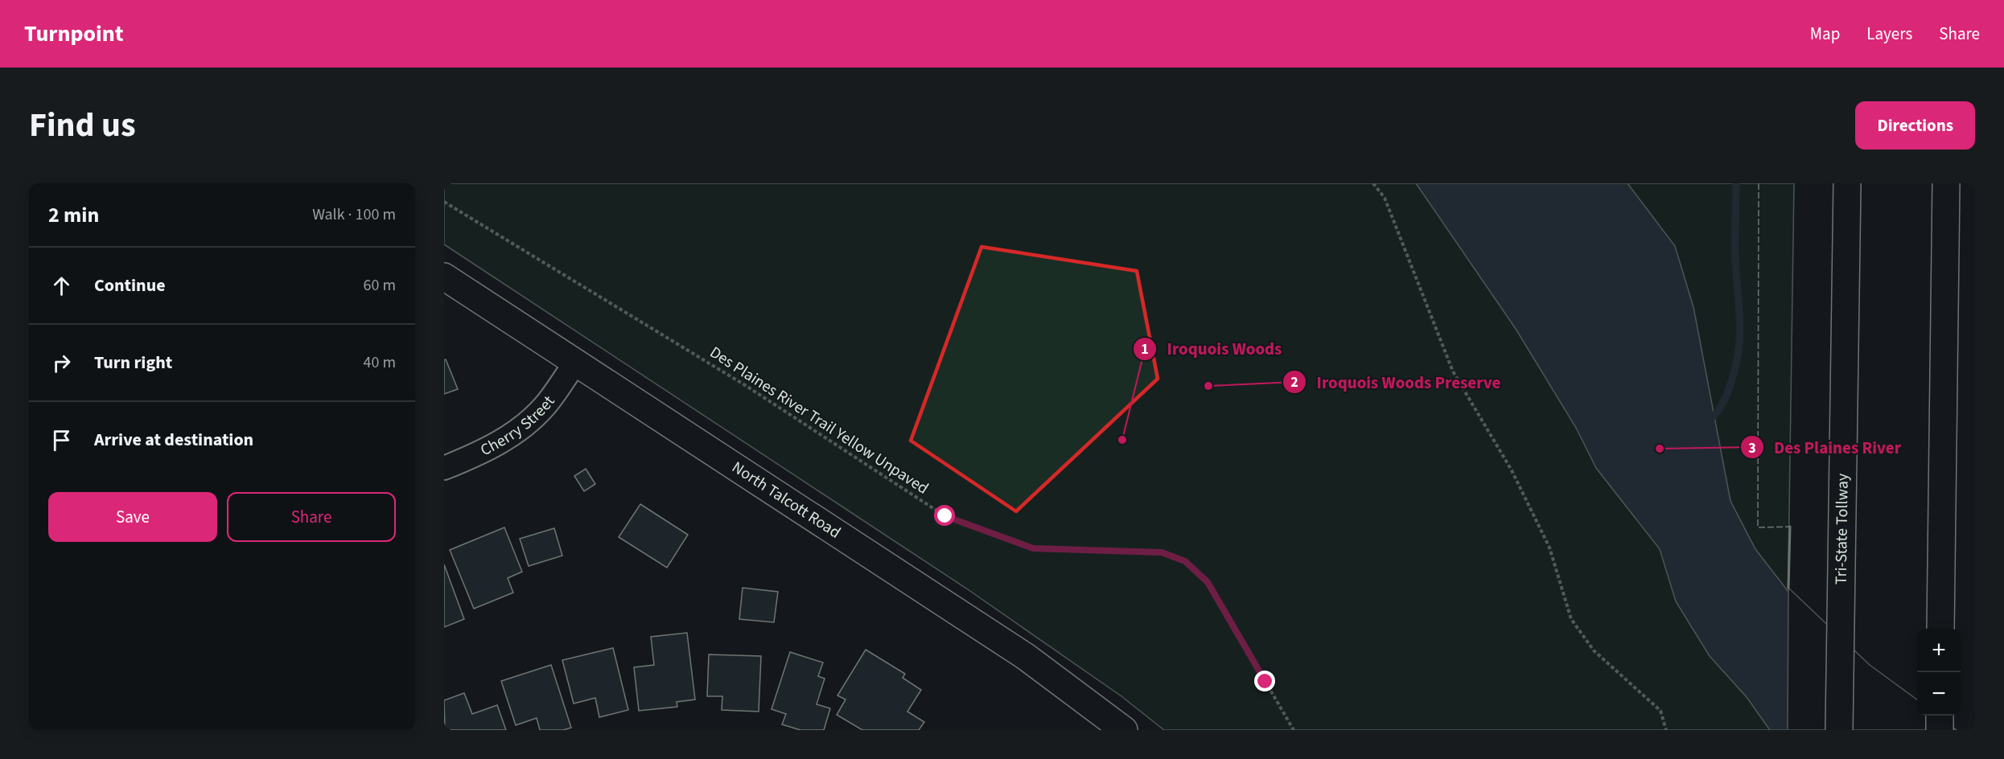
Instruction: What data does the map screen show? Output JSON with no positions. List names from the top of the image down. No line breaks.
{"streets":{"main road":["North Talcott Road","Tri-State Tollway"],"street":["Cherry Street"],"path":["Des Plaines River Trail Yellow Unpaved"]},"crossings":[["Cherry Street","North Talcott Road"]],"places":["Iroquois Woods Preserve","Iroquois Woods","Des Plaines River"],"page":{"header":"Turnpoint","nav":["Map","Layers","Share"],"title":"Find us","buttons":["Directions",["Save","Share"]],"heading":["2 min","Walk · 100 m"],"list":[["Continue","60 m"],["Turn right","40 m"],"Arrive at destination"],"map_buttons":["+","−"]}}
